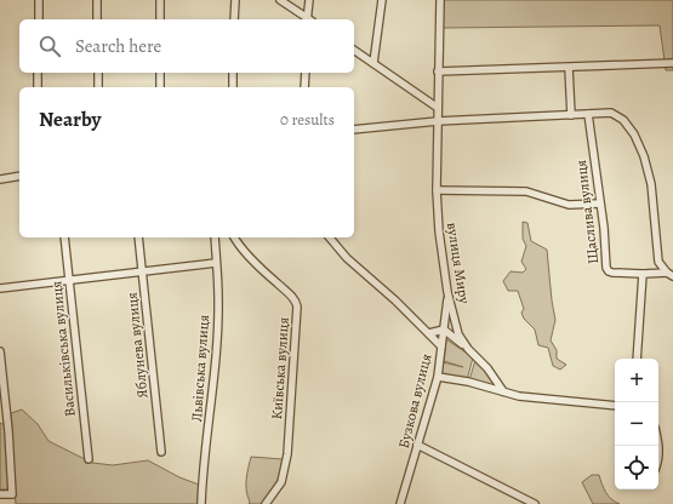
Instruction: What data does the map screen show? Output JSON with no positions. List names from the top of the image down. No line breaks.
{"streets":{"street":["Щаслива вулиця","вулиця Миру","Яблунева вулиця","Васильківська вулиця","Львівська вулиця","Київська вулиця","Бузкова вулиця"]},"crossings":[["Щаслива вулиця","вулиця Миру"]],"page":{"search":"Search here","heading":["Nearby","0 results"],"map_buttons":["+","−"]}}
